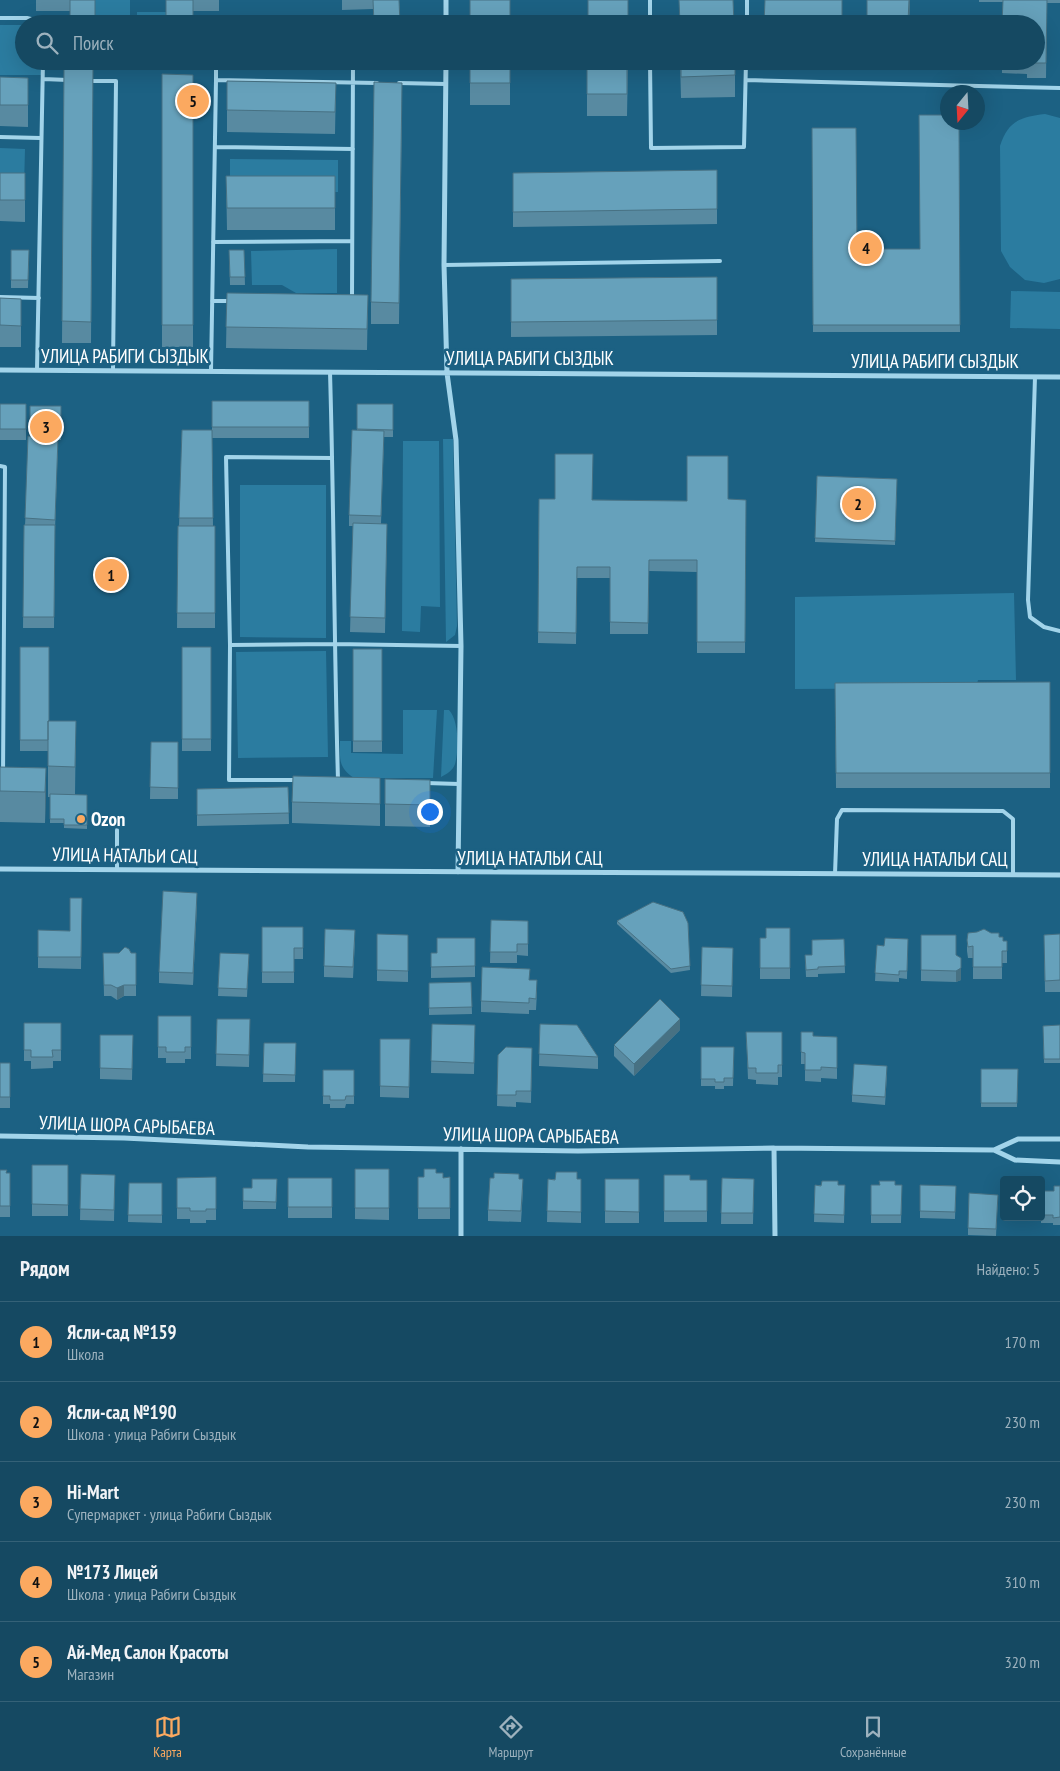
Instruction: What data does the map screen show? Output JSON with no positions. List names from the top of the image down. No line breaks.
{"streets":{"street":["УЛИЦА РАБИГИ СЫЗДЫК","УЛИЦА НАТАЛЬИ САЦ","УЛИЦА ШОРА САРЫБАЕВА"]},"places":["Ozon"],"north":"bottom","page":{"search":"Поиск","pins":["5","4","3","2","1"],"heading":["Рядом","Найдено: 5"],"list":[{"mark":"1","name":"Ясли-сад №159","note":"Школа","value":"170 m"},{"mark":"2","name":"Ясли-сад №190","note":"Школа · улица Рабиги Сыздык","value":"230 m"},{"mark":"3","name":"Hi-Mart","note":"Супермаркет · улица Рабиги Сыздык","value":"230 m"},{"mark":"4","name":"№173 Лицей","note":"Школа · улица Рабиги Сыздык","value":"310 m"},{"mark":"5","name":"Ай-Мед Салон Красоты","note":"Магазин","value":"320 m"}],"nav":["Карта","Маршрут","Сохранённые"]}}
